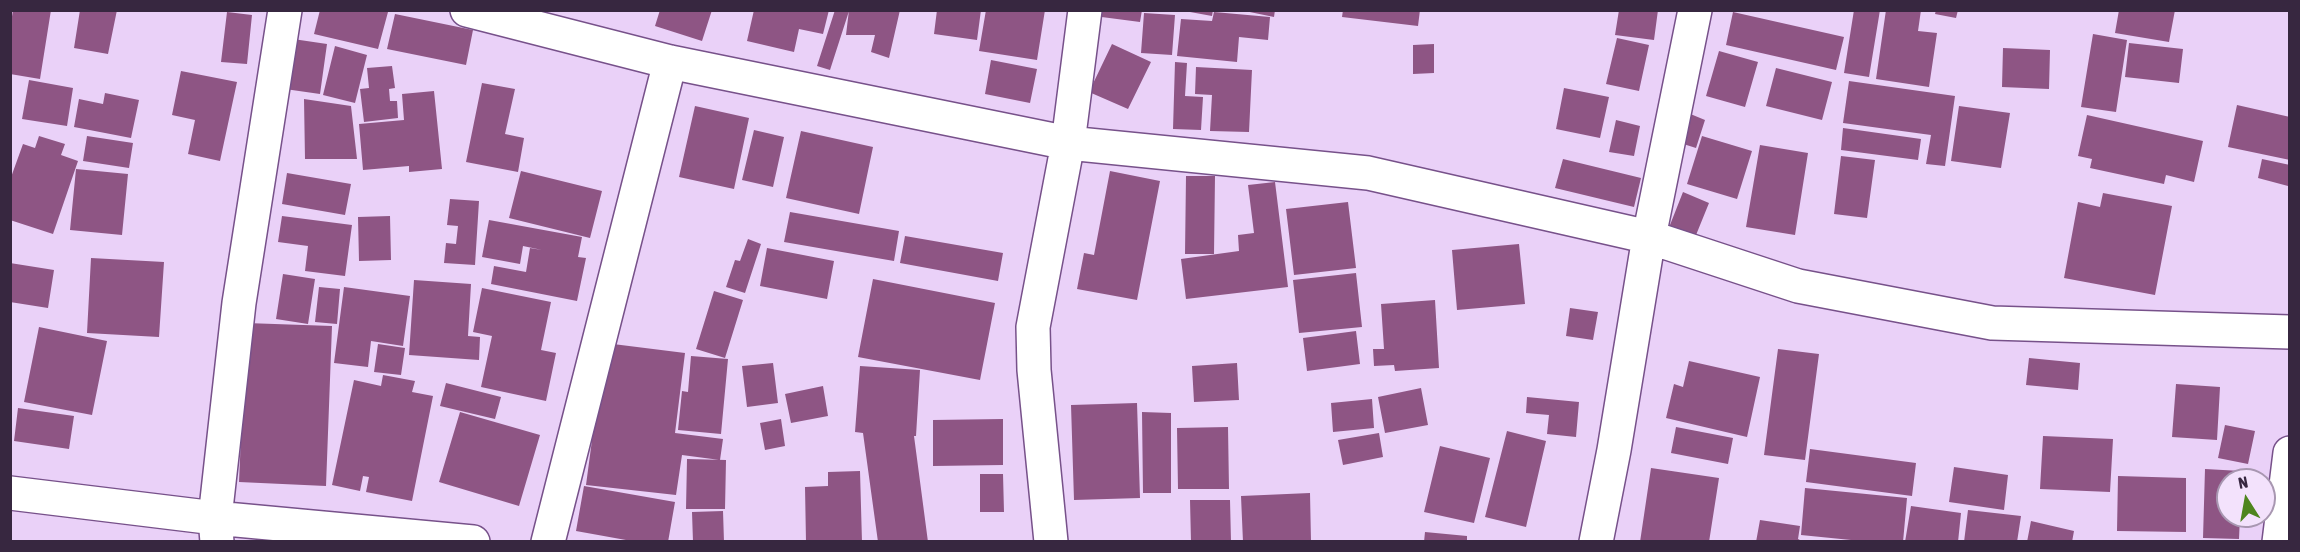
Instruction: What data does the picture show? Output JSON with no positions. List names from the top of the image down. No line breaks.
{"north":"top"}
